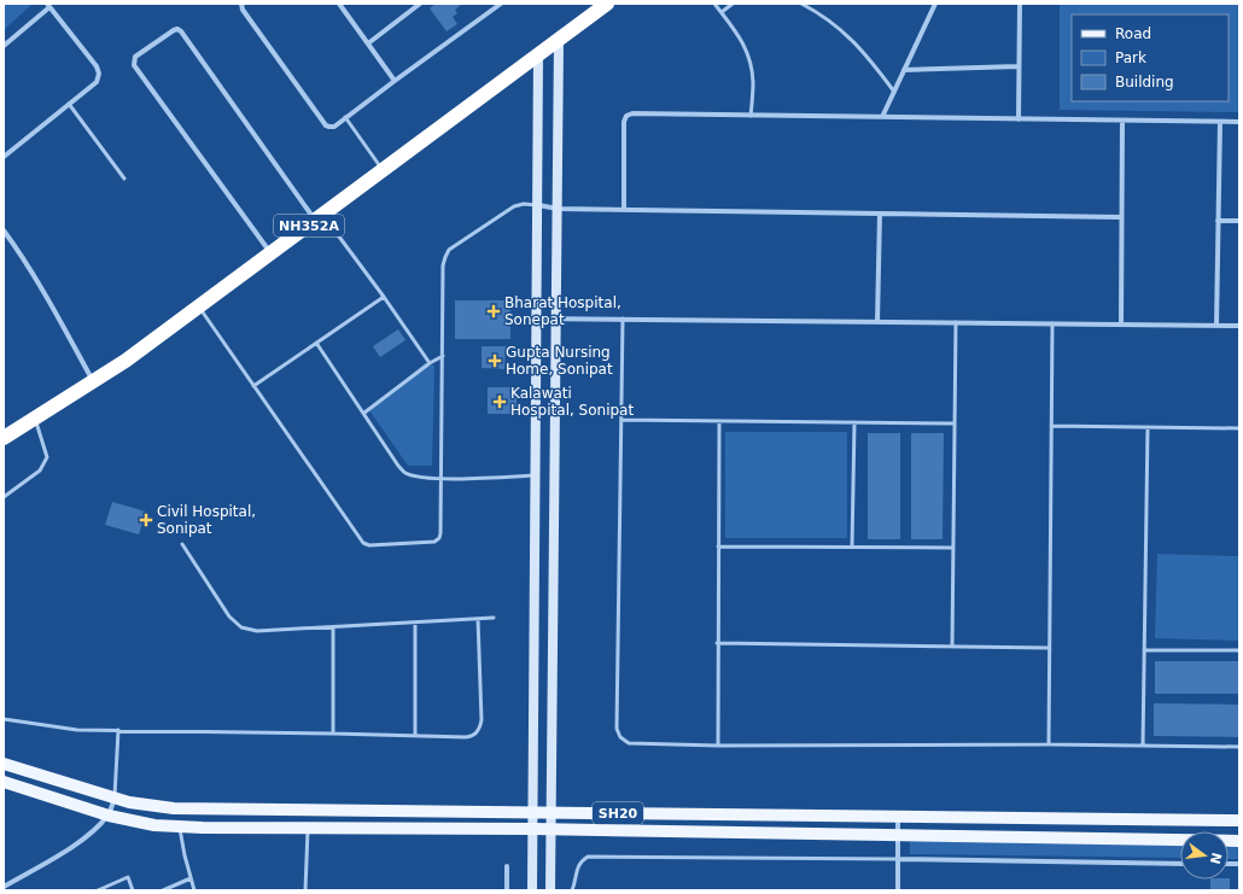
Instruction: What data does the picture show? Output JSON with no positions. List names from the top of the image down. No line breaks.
{"streets":{"highway":["NH352A"],"main road":["SH20"]},"places":{"health":["Bharat Hospital, Sonepat","Gupta Nursing Home, Sonipat","Kalawati Hospital, Sonipat","Civil Hospital, Sonipat"]},"legend":["Road","Park","Building"],"north":"right"}
